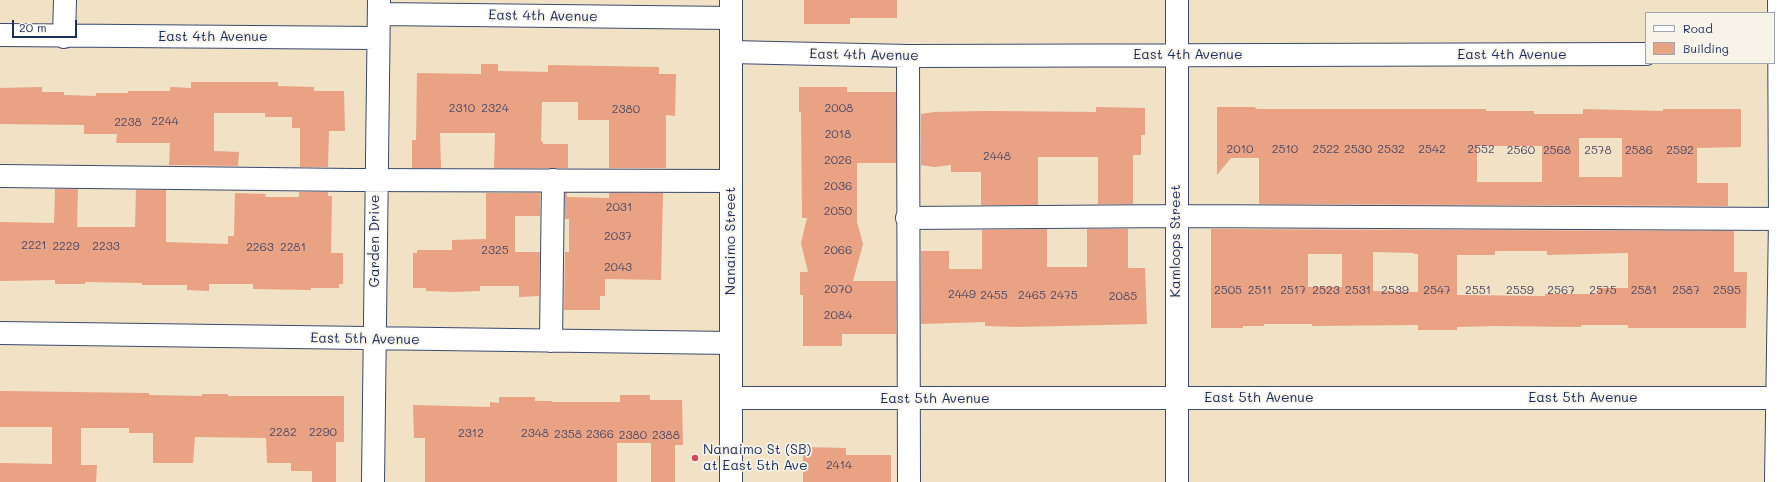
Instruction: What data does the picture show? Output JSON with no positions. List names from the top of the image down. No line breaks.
{"streets":{"street":["East 4th Avenue","Garden Drive","Nanaimo Street","Kamloops Street","East 5th Avenue"]},"crossings":[["East 4th Avenue","Garden Drive"],["East 4th Avenue","Nanaimo Street"],["East 4th Avenue","Kamloops Street"],["Garden Drive","East 5th Avenue"],["Nanaimo Street","East 5th Avenue"],["Kamloops Street","East 5th Avenue"]],"places":["Nanaimo St (SB) at East 5th Ave"],"house_numbers":["2310","2324","2008","2380","2244","2238","2018","2010","2510","2522","2530","2532","2542","2552","2560","2568","2578","2586","2592","2448","2026","2036","2031","2050","2037","2221","2229","2233","2263","2281","2325","2066","2043","2070","2505","2511","2517","2523","2531","2539","2547","2551","2559","2567","2575","2581","2587","2595","2449","2455","2465","2475","2085","2084","2282","2290","2312","2348","2358","2366","2380","2388","2414"],"legend":["Road","Building"],"scale_bar":"20 m"}
